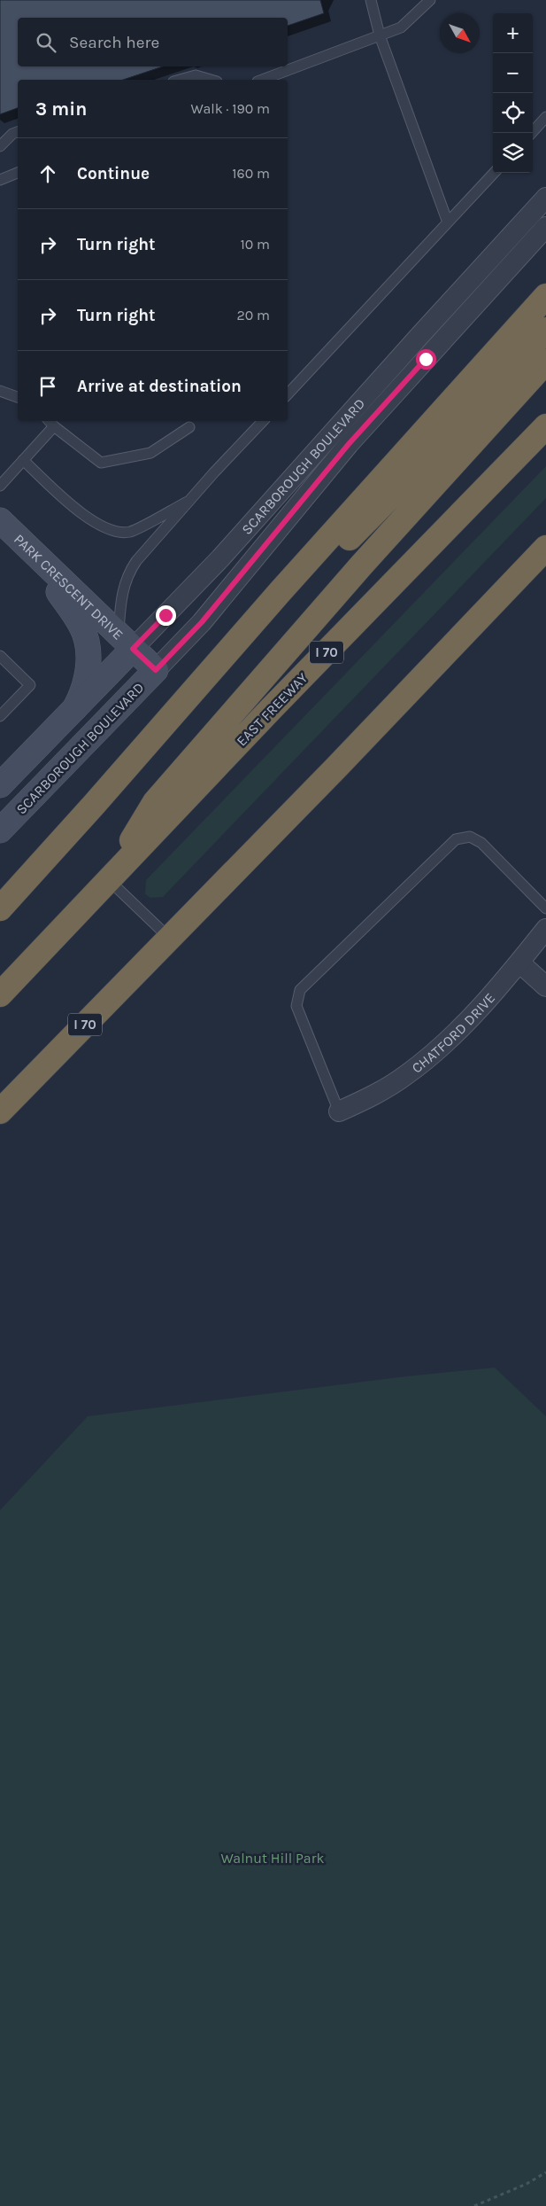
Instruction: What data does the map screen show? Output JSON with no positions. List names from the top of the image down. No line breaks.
{"streets":{"highway":["I 70","EAST FREEWAY"],"street":["SCARBOROUGH BOULEVARD","PARK CRESCENT DRIVE","CHATFORD DRIVE"]},"crossings":[["SCARBOROUGH BOULEVARD","PARK CRESCENT DRIVE"]],"parks":["Walnut Hill Park"],"north":"bottom right","page":{"map_buttons":["+","−"],"search":"Search here","heading":["3 min","Walk · 190 m"],"list":[["Continue","160 m"],["Turn right","10 m"],["Turn right","20 m"],"Arrive at destination"]}}
